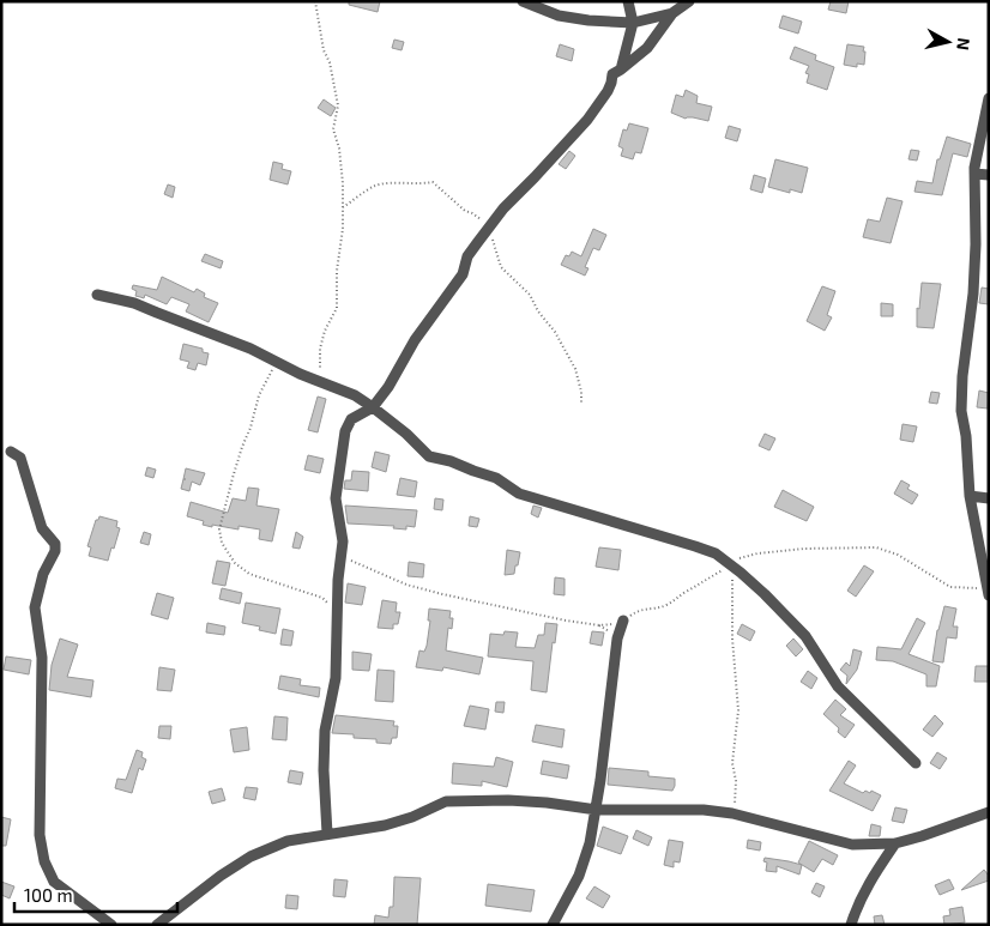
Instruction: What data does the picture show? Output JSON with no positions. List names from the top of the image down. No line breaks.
{"scale_bar":"100 m","north":"right"}
